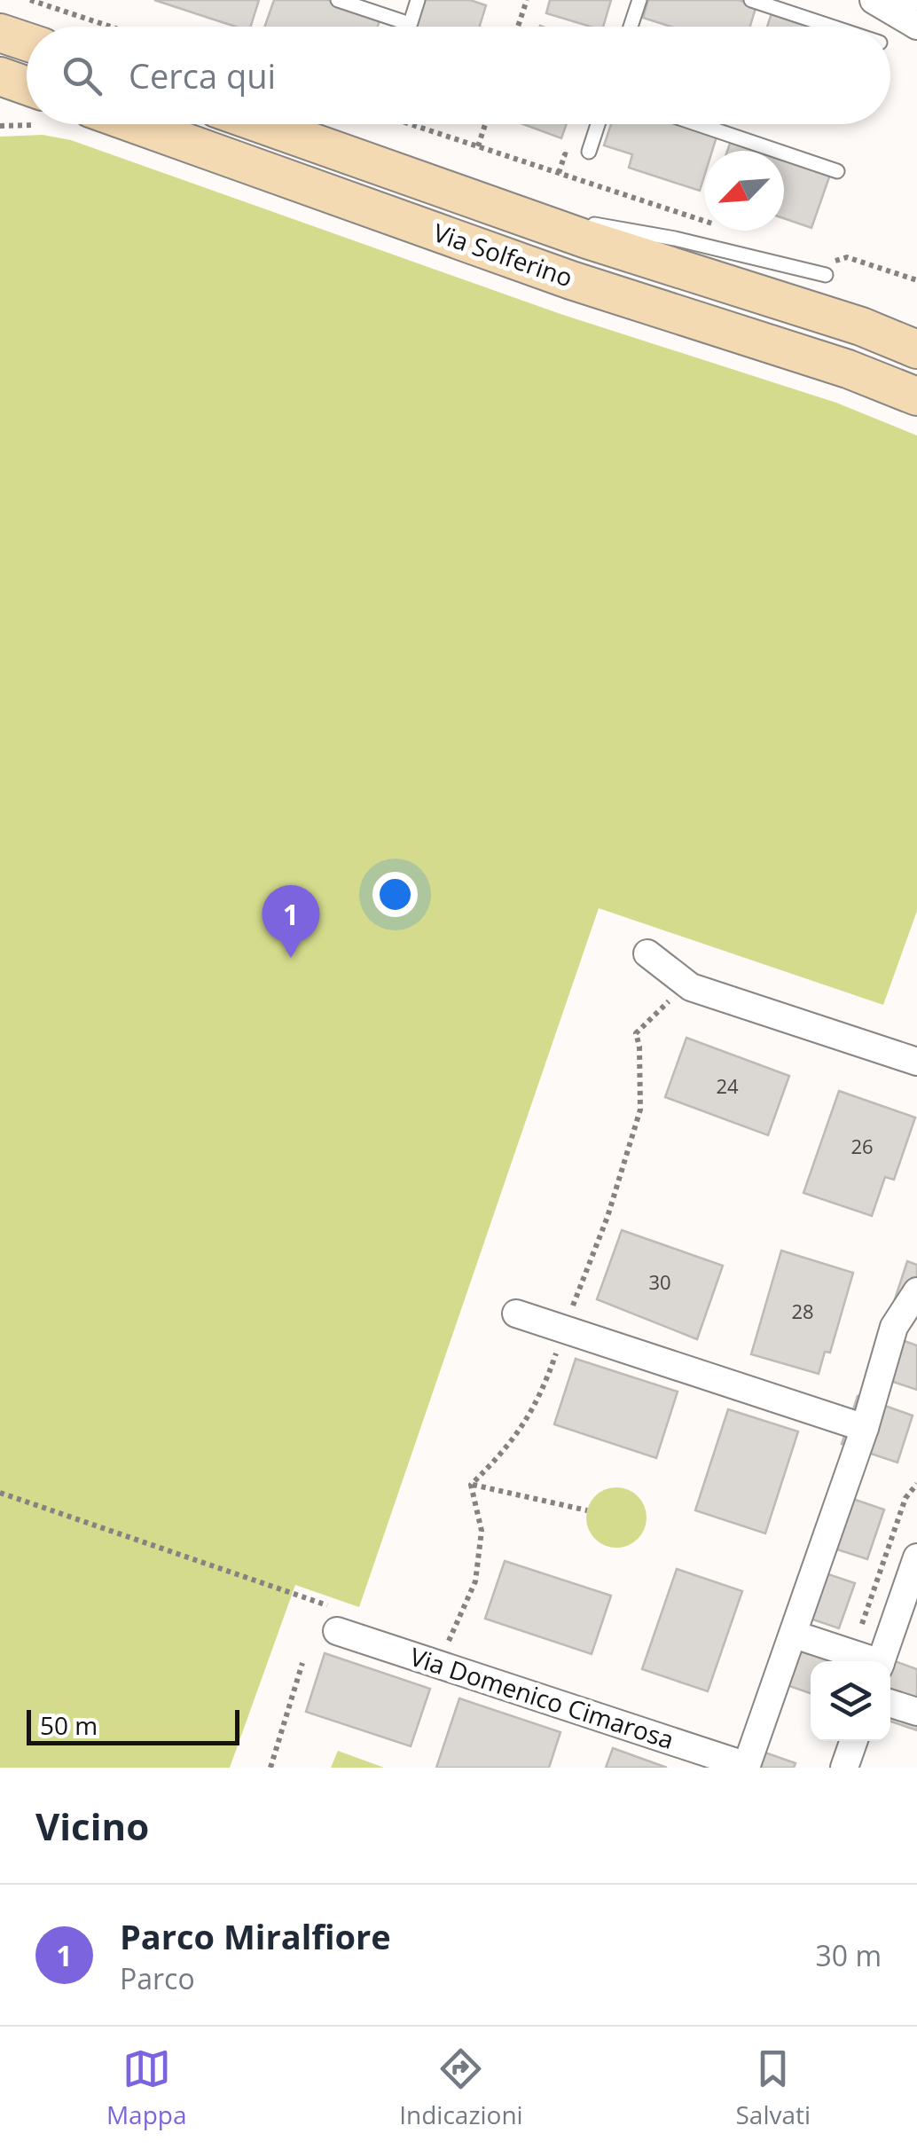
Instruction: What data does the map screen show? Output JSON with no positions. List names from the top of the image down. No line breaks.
{"streets":{"main road":["Via Solferino"],"street":["Via Domenico Cimarosa"]},"house_numbers":["24","26","30","28"],"scale_bar":"50 m","north":"bottom left","page":{"search":"Cerca qui","pins":"1","scale":"50 m","heading":"Vicino","list":[{"mark":"1","name":"Parco Miralfiore","note":"Parco","value":"30 m"}],"nav":["Mappa","Indicazioni","Salvati"]}}
